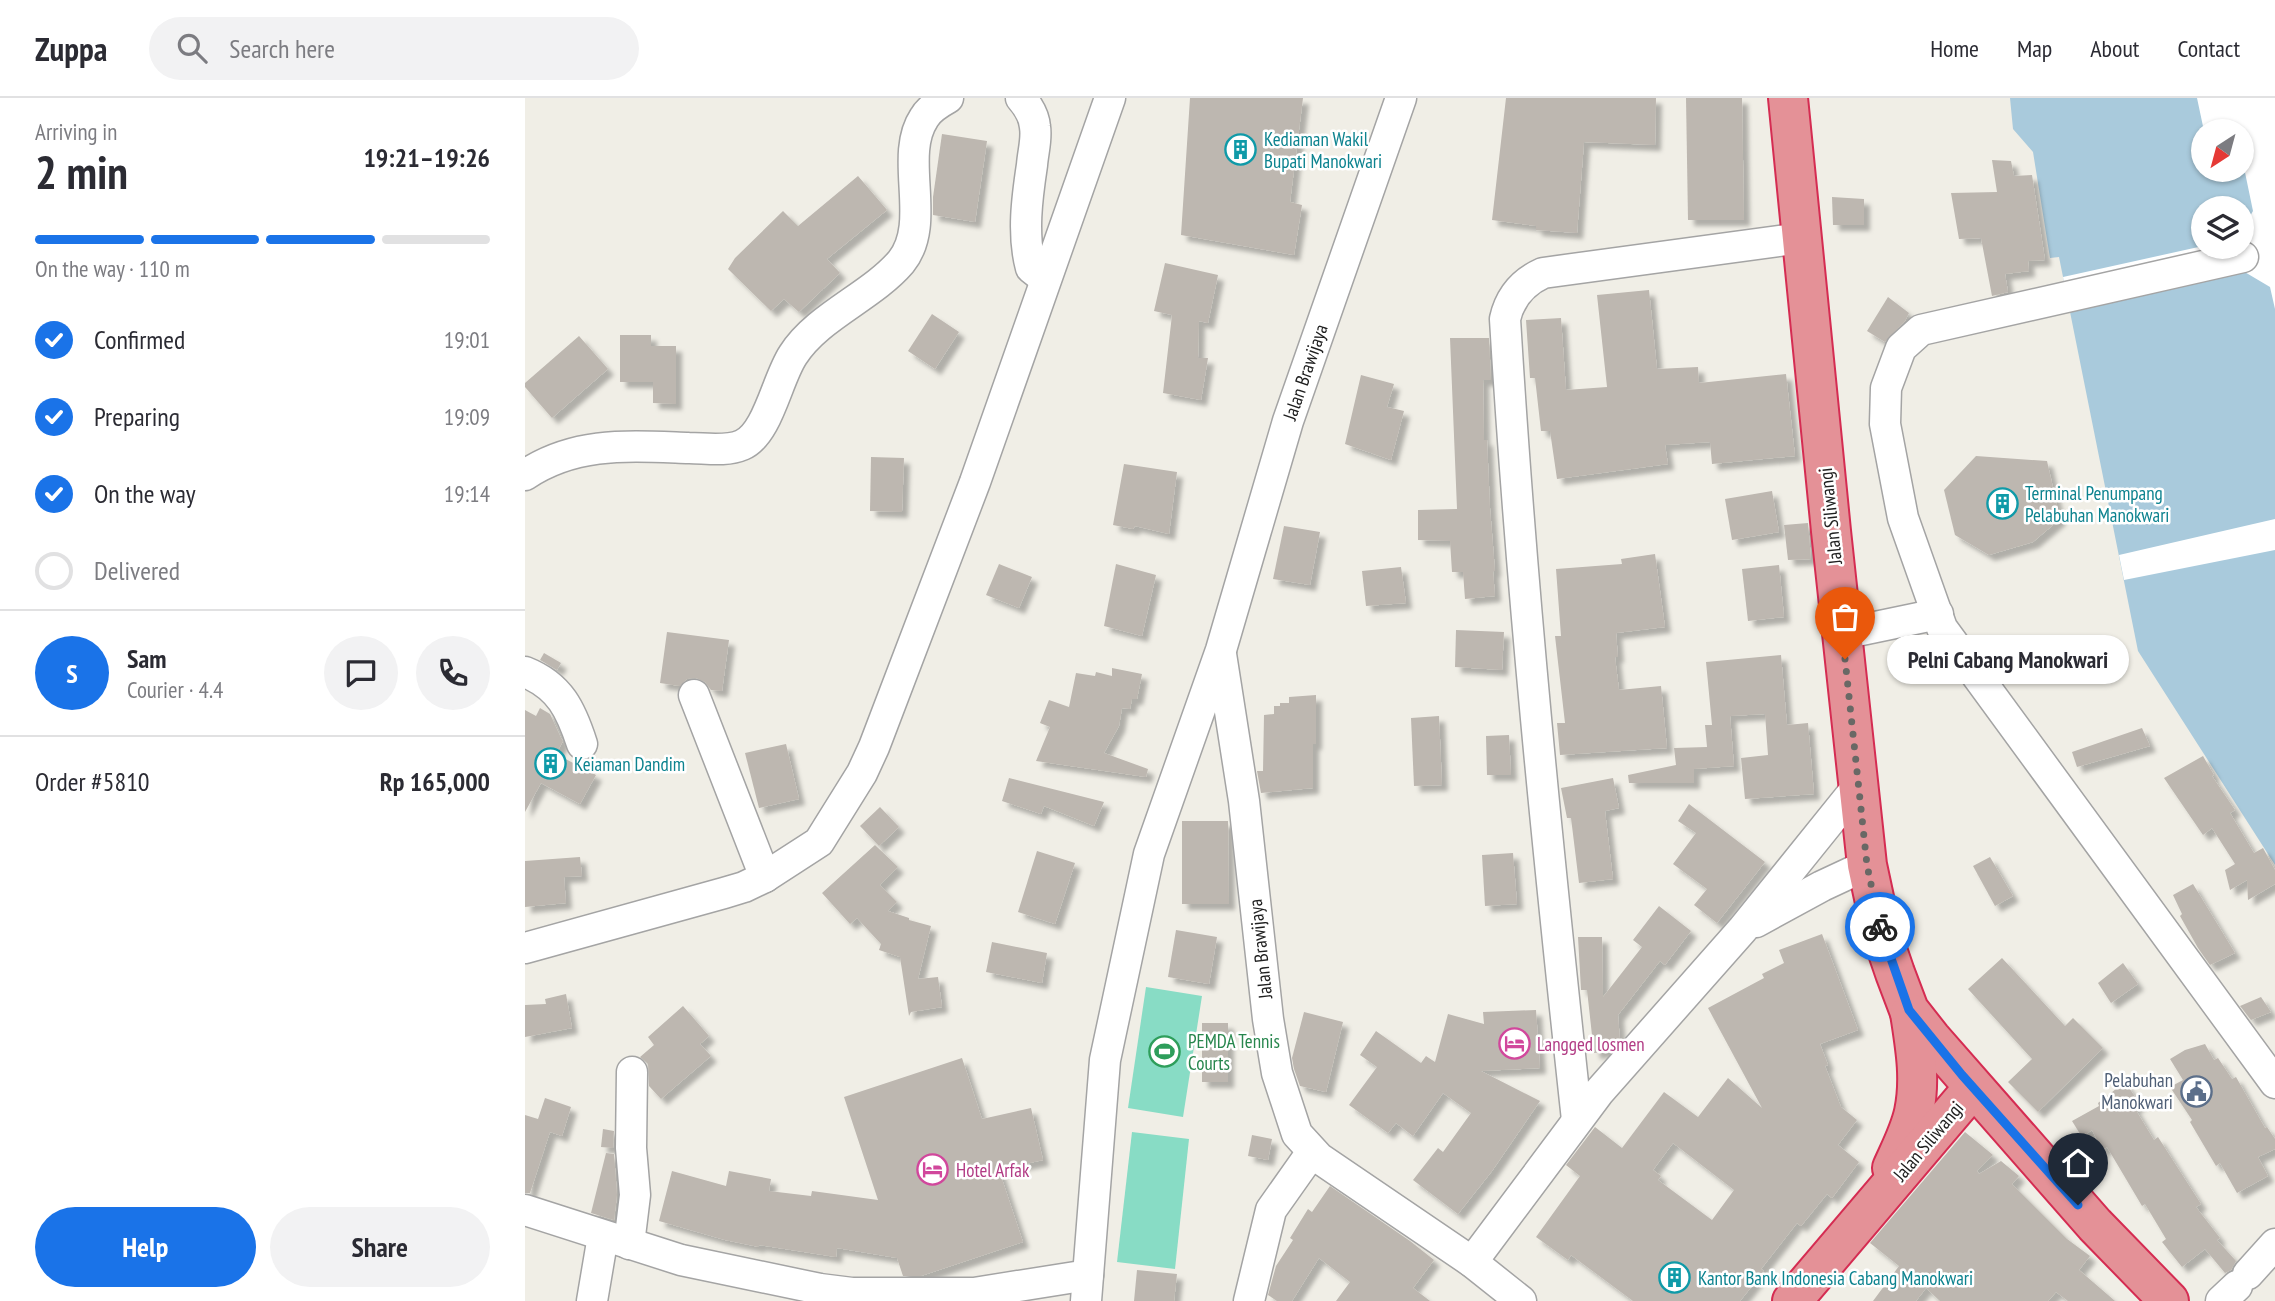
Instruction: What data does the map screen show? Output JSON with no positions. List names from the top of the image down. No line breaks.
{"streets":{"highway":["Jalan Siliwangi"],"street":["Jalan Brawijaya"]},"places":{"building":["Kediaman Wakil Bupati Manokwari","Terminal Penumpang Pelabuhan Manokwari","Keiaman Dandim","Kantor Bank Indonesia Cabang Manokwari"],"other":["Pelni Cabang Manokwari"],"hotel":["Langged losmen","Hotel Arfak"],"sports":["PEMDA Tennis Courts"],"public building":["Pelabuhan Manokwari"]},"north":"bottom left","page":{"header":"Zuppa","search":"Search here","nav":["Home","Map","About","Contact"],"heading":["2 min","Arriving in","19:21–19:26"],"panel":["Sam","Courier · 4.4","Order #5810","Rp 165,000"],"bar":"On the way · 110 m","list":[["Confirmed","19:01"],["Preparing","19:09"],["On the way","19:14"],"Delivered"],"bubble":"Pelni Cabang Manokwari","round":"S","buttons":["Help","Share"]}}
